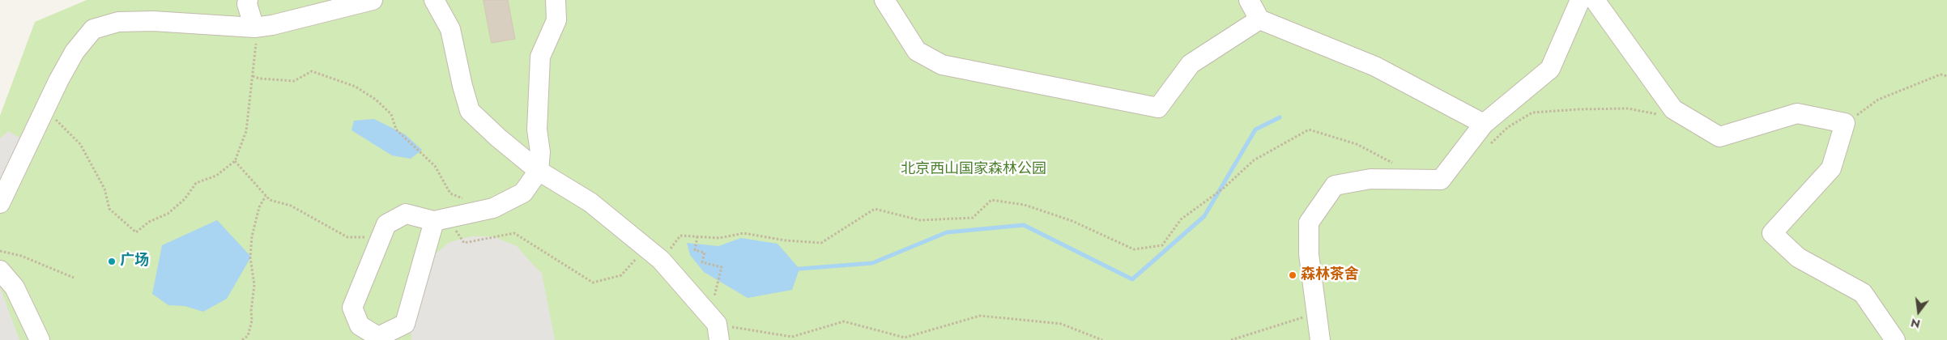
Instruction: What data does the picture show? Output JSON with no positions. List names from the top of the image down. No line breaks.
{"parks":["北京西山国家森林公园"],"places":["广场","森林茶舍"],"north":"bottom"}
